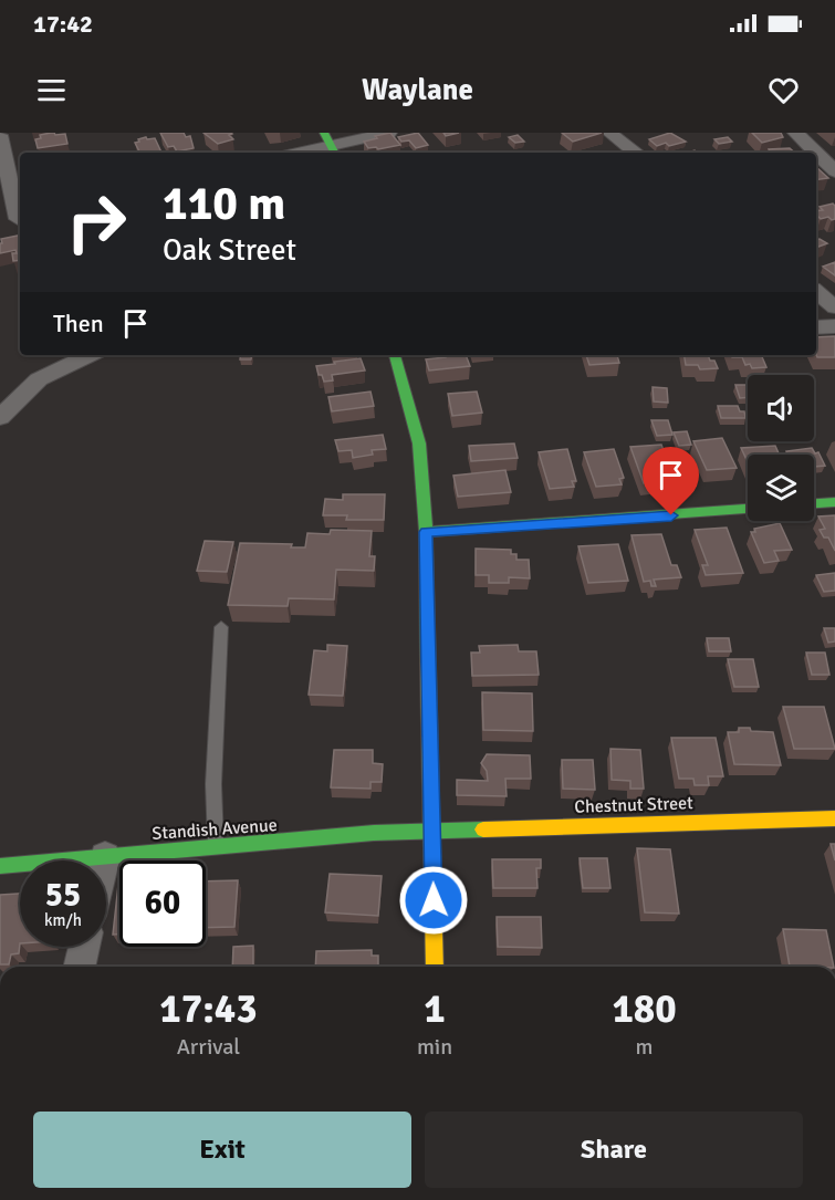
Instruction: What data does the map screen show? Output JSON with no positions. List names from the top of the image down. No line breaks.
{"streets":{"main road":["Chestnut Street","Standish Avenue"]},"crossings":[["Chestnut Street","Standish Avenue"]],"page":{"status":"17:42","header":"Waylane","turn":["110 m","Oak Street"],"then":"Then","speed":"55 km/h","limit":"60","eta":["17:43","Arrival","1","min","180","m"],"buttons":["Exit","Share"]}}
